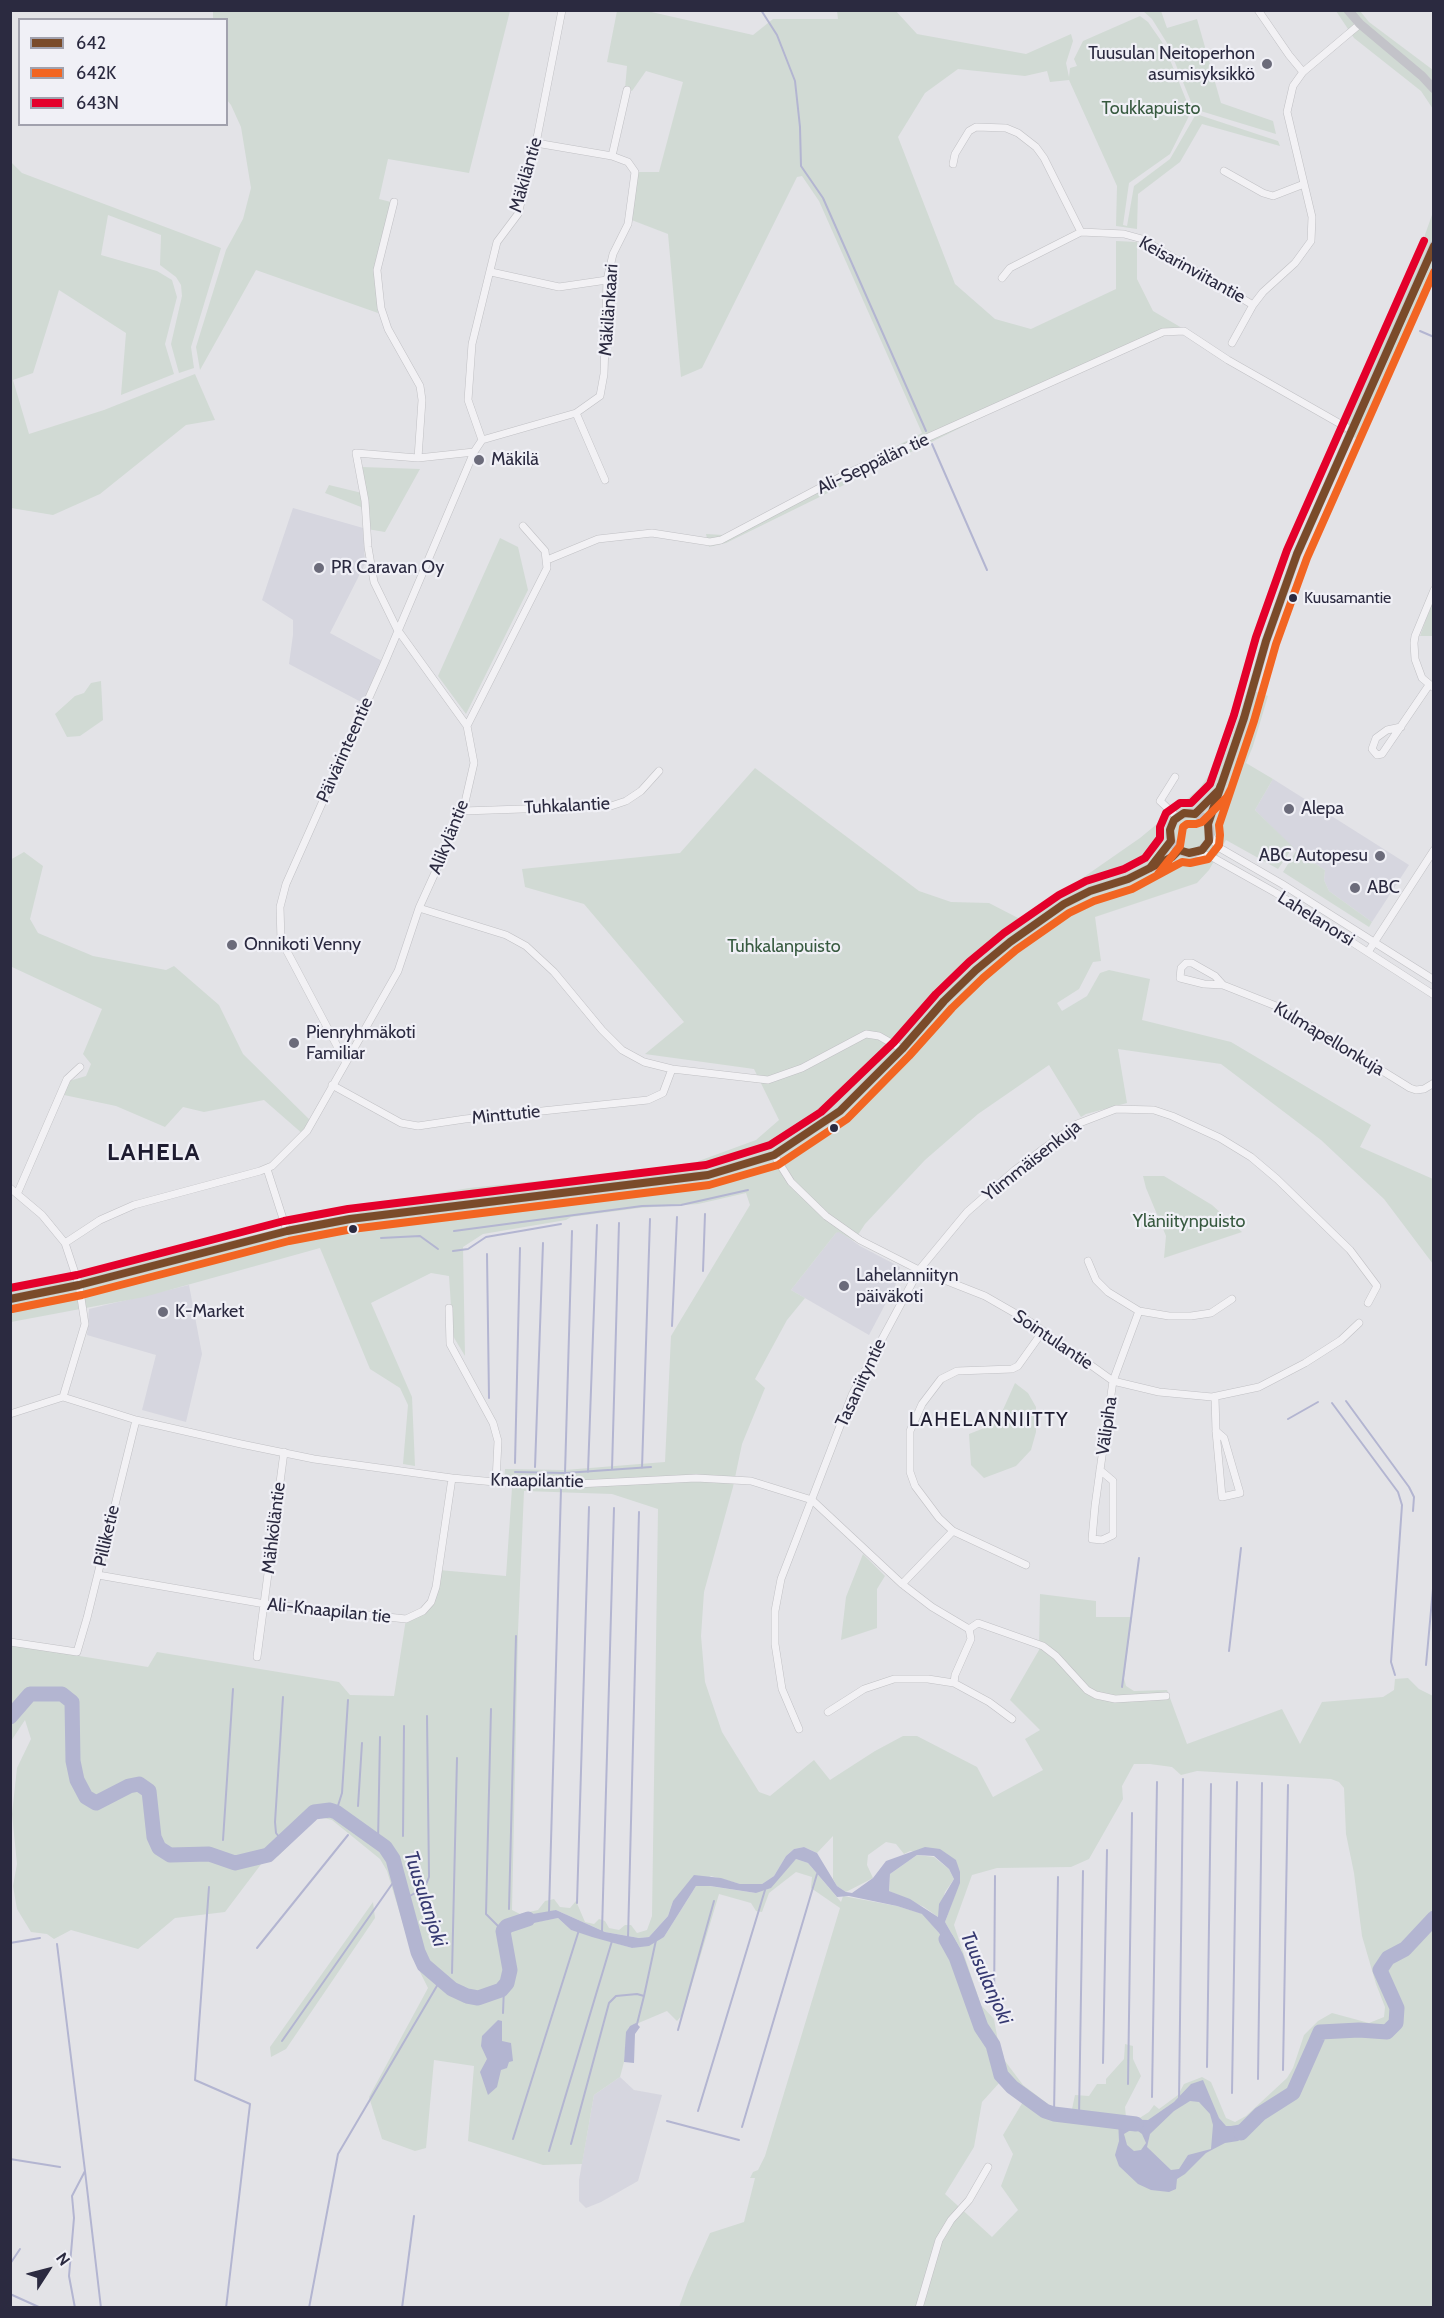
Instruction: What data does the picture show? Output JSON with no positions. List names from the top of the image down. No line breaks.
{"streets":{"street":["Mäkiläntie","Keisarinviitantie","Mäkilänkaari","Ali-Seppälän tie","Päivärinteentie","Tuhkalantie","Alikyläntie","Lahelanorsi","Kulmapellonkuja","Minttutie","Ylimmäisenkuja","Sointulantie","Tasaniityntie","Välipiha","Knaapilantie","Mähköläntie","Pilliketie","Ali-Knaapilan tie"]},"crossings":[["Mäkiläntie","Mäkilänkaari"],["Mäkiläntie","Päivärinteentie"],["Mäkilänkaari","Päivärinteentie"],["Päivärinteentie","Alikyläntie"],["Tuhkalantie","Alikyläntie"],["Alikyläntie","Minttutie"],["Ylimmäisenkuja","Sointulantie"],["Ylimmäisenkuja","Tasaniityntie"],["Sointulantie","Tasaniityntie"],["Sointulantie","Välipiha"],["Tasaniityntie","Knaapilantie"],["Knaapilantie","Mähköläntie"],["Knaapilantie","Pilliketie"],["Knaapilantie","Ali-Knaapilan tie"],["Mähköläntie","Ali-Knaapilan tie"],["Pilliketie","Ali-Knaapilan tie"]],"districts":["LAHELA","LAHELANNIITTY"],"water":["Tuusulanjoki"],"parks":["Toukkapuisto","Tuhkalanpuisto","Yläniitynpuisto"],"places":["Tuusulan Neitoperhon asumisyksikkö","Mäkilä","PR Caravan Oy","Kuusamantie","Alepa","ABC Autopesu","ABC","Onnikoti Venny","Pienryhmäkoti Familiar","Lahelanniityn päiväkoti","K-Market"],"lines":["transit line 643N","transit line 642","transit line 642K"],"legend":["642","642K","643N"],"north":"top right"}
